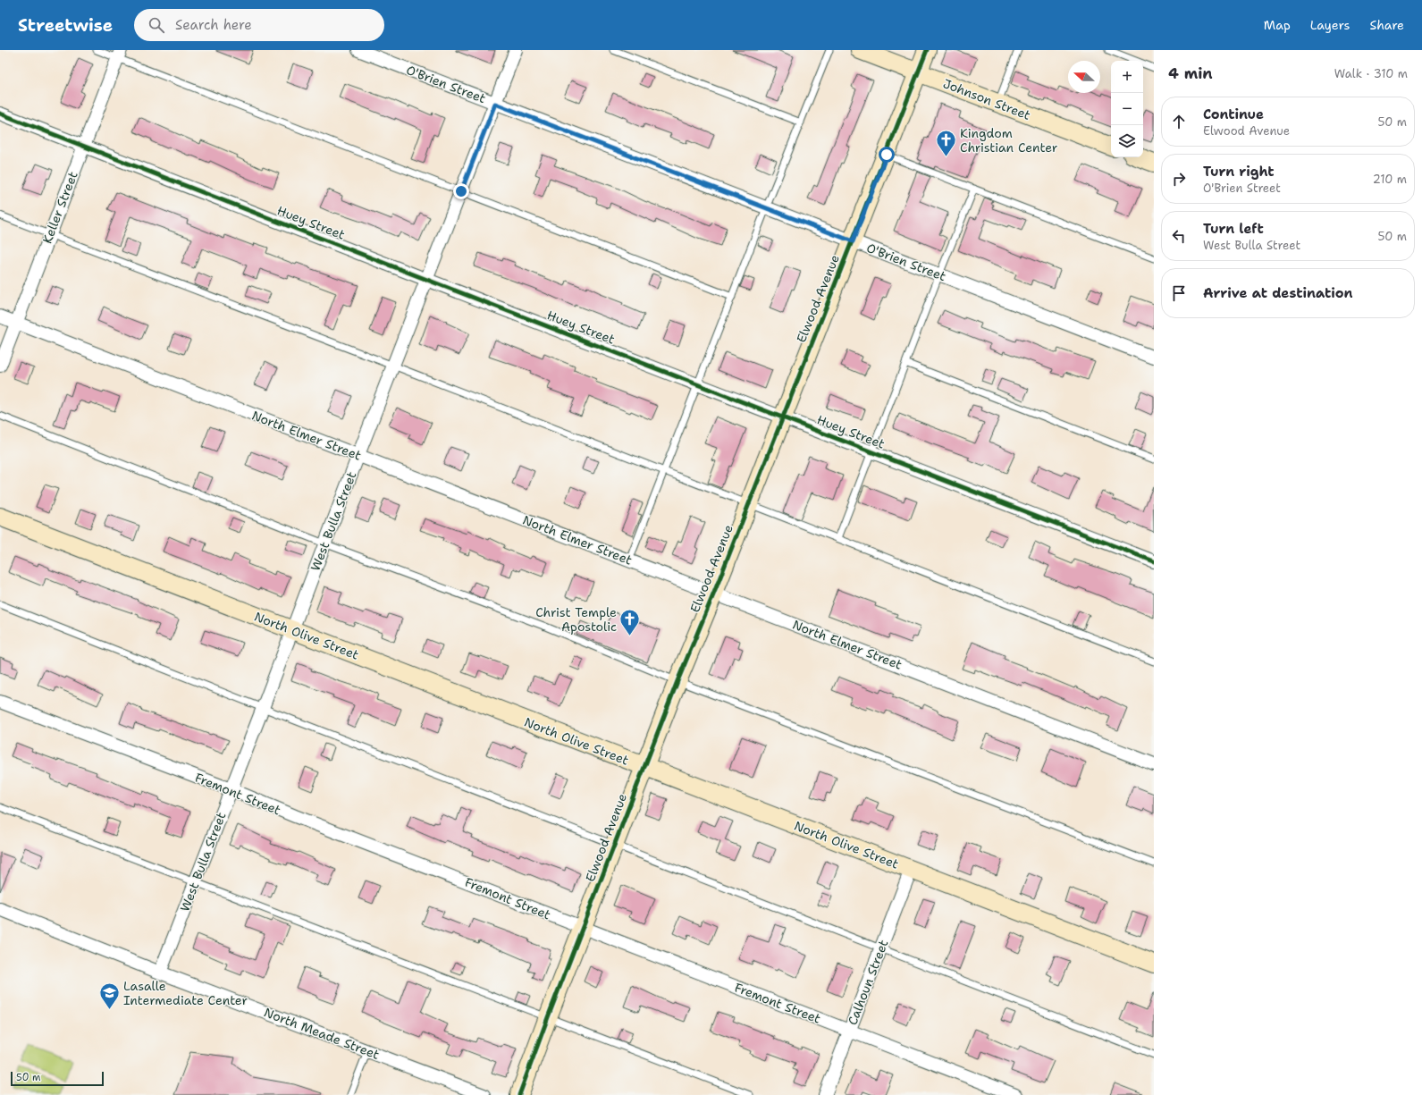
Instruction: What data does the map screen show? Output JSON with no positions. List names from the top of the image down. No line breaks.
{"streets":{"street":["O'Brien Street","Johnson Street","Keller Street","Huey Street","Elwood Avenue","North Elmer Street","West Bulla Street","North Olive Street","Fremont Street","Calhoun Street","North Meade Street"]},"crossings":[["O'Brien Street","Elwood Avenue"],["O'Brien Street","West Bulla Street"],["Johnson Street","Elwood Avenue"],["Keller Street","Huey Street"],["Keller Street","North Elmer Street"],["Huey Street","Elwood Avenue"],["Huey Street","West Bulla Street"],["Elwood Avenue","North Elmer Street"],["Elwood Avenue","North Olive Street"],["Elwood Avenue","Fremont Street"],["North Elmer Street","West Bulla Street"],["West Bulla Street","North Olive Street"],["West Bulla Street","Fremont Street"],["West Bulla Street","North Meade Street"],["North Olive Street","Calhoun Street"],["Fremont Street","Calhoun Street"]],"places":{"church":["Kingdom Christian Center","Christ Temple Apostolic"],"school or university":["Lasalle Intermediate Center"]},"scale_bar":"50 m","north":"left","page":{"header":"Streetwise","search":"Search here","nav":["Map","Layers","Share"],"heading":["4 min","Walk · 310 m"],"map_buttons":["+","−"],"list":[["Continue","Elwood Avenue","50 m"],["Turn right","O'Brien Street","210 m"],["Turn left","West Bulla Street","50 m"],"Arrive at destination"],"scale":"50 m"}}
